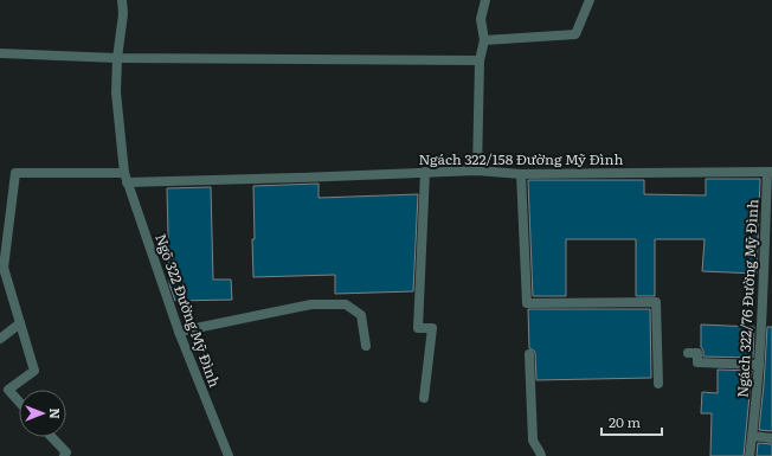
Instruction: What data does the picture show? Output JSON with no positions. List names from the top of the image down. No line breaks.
{"streets":{"street":["Ngách 322/158 Đường Mỹ Đình","Ngách 322/76 Đường Mỹ Đình","Ngõ 322 Đường Mỹ Đình"]},"crossings":[["Ngách 322/158 Đường Mỹ Đình","Ngách 322/76 Đường Mỹ Đình"],["Ngách 322/158 Đường Mỹ Đình","Ngõ 322 Đường Mỹ Đình"]],"scale_bar":"20 m","north":"right"}
